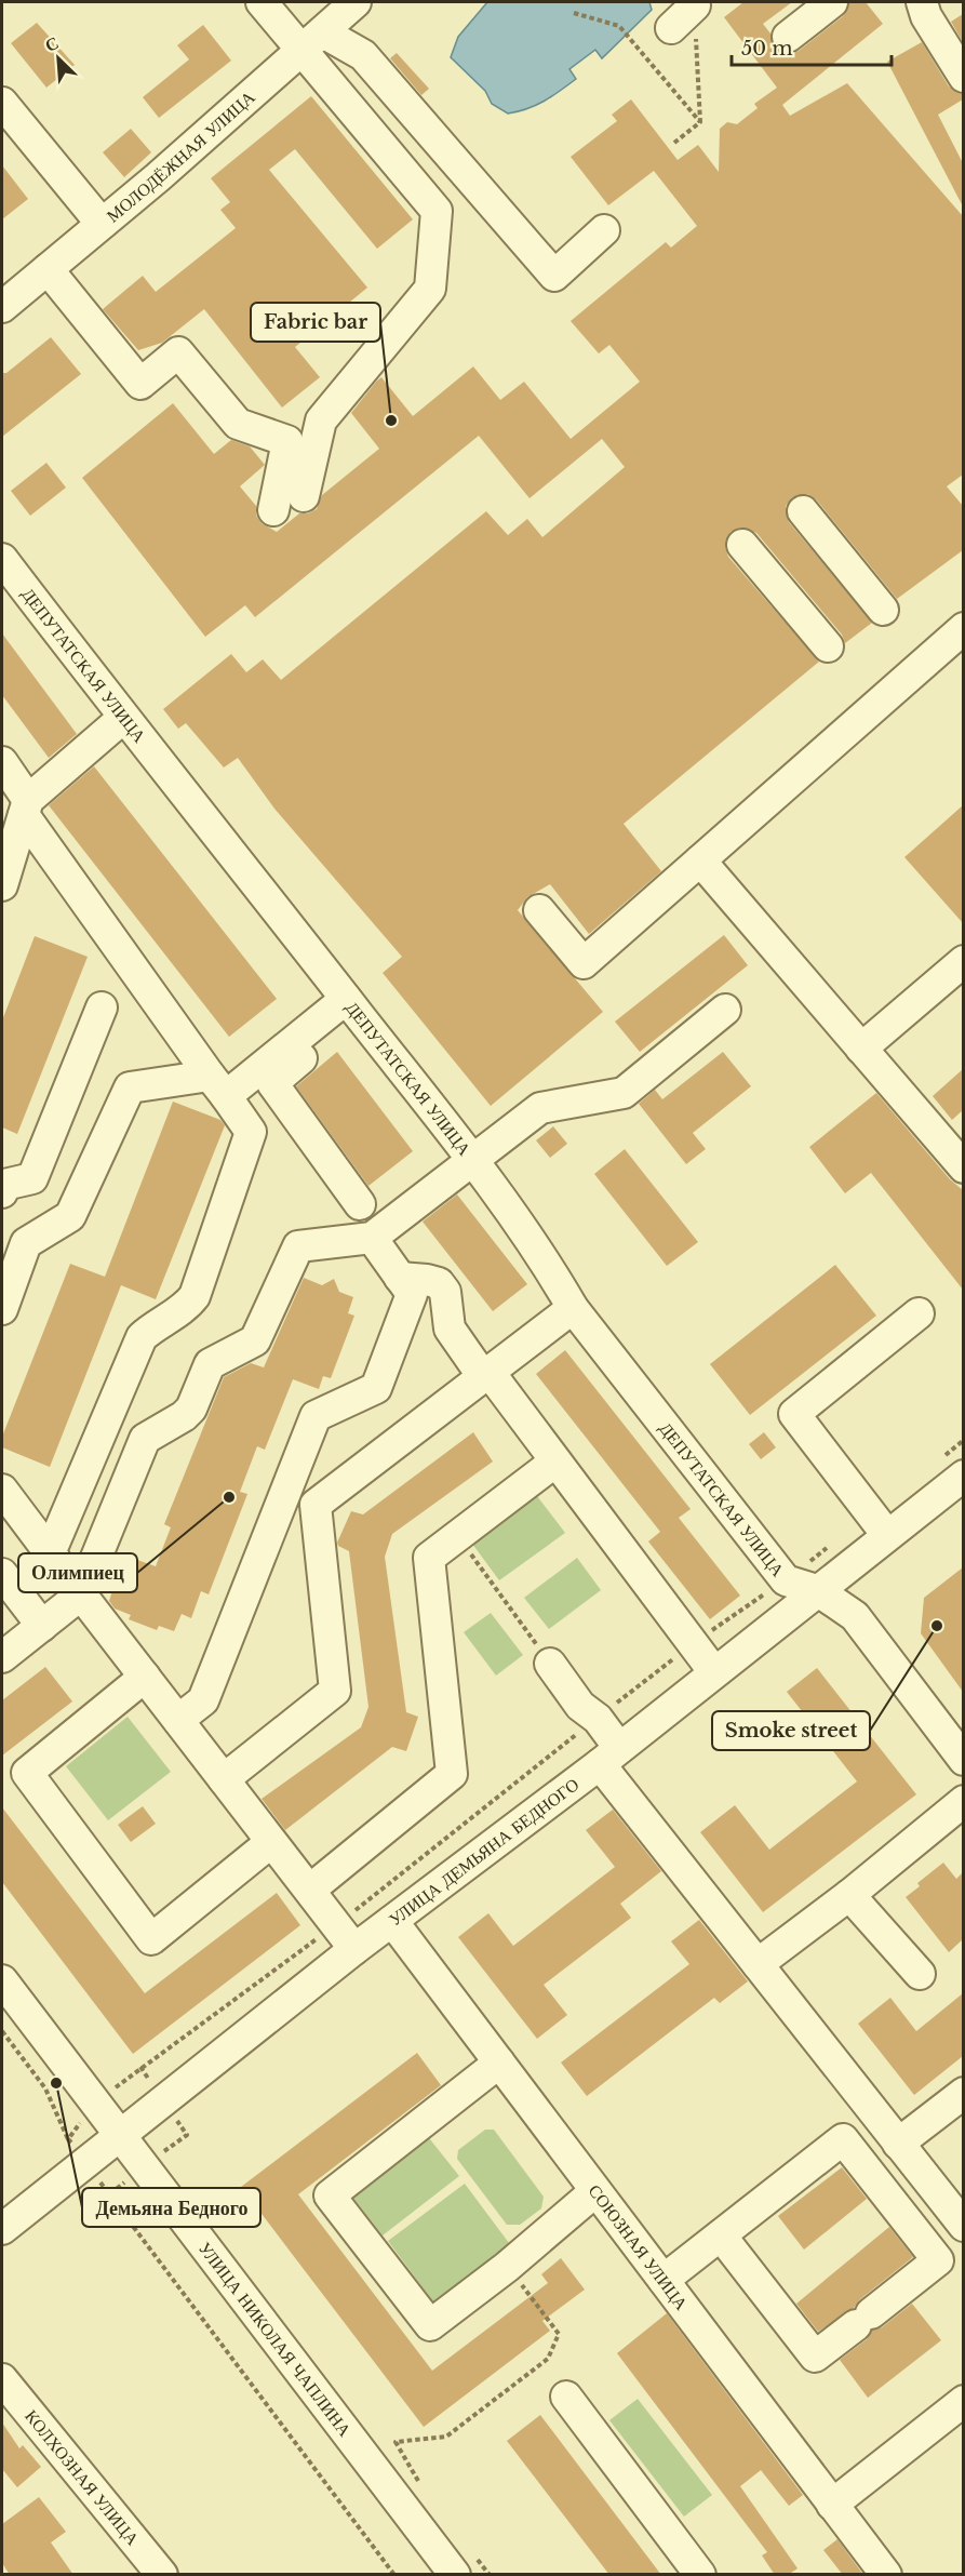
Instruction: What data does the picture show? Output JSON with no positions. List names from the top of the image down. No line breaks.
{"streets":{"street":["МОЛОДЁЖНАЯ УЛИЦА","ДЕПУТАТСКАЯ УЛИЦА","УЛИЦА ДЕМЬЯНА БЕДНОГО","СОЮЗНАЯ УЛИЦА","УЛИЦА НИКОЛАЯ ЧАПЛИНА","КОЛХОЗНАЯ УЛИЦА"]},"crossings":[["ДЕПУТАТСКАЯ УЛИЦА","УЛИЦА ДЕМЬЯНА БЕДНОГО"],["УЛИЦА ДЕМЬЯНА БЕДНОГО","СОЮЗНАЯ УЛИЦА"],["УЛИЦА ДЕМЬЯНА БЕДНОГО","УЛИЦА НИКОЛАЯ ЧАПЛИНА"]],"places":["Fabric bar","Олимпиец","Smoke street","Демьяна Бедного"],"scale_bar":"50 m","north":"top left"}
